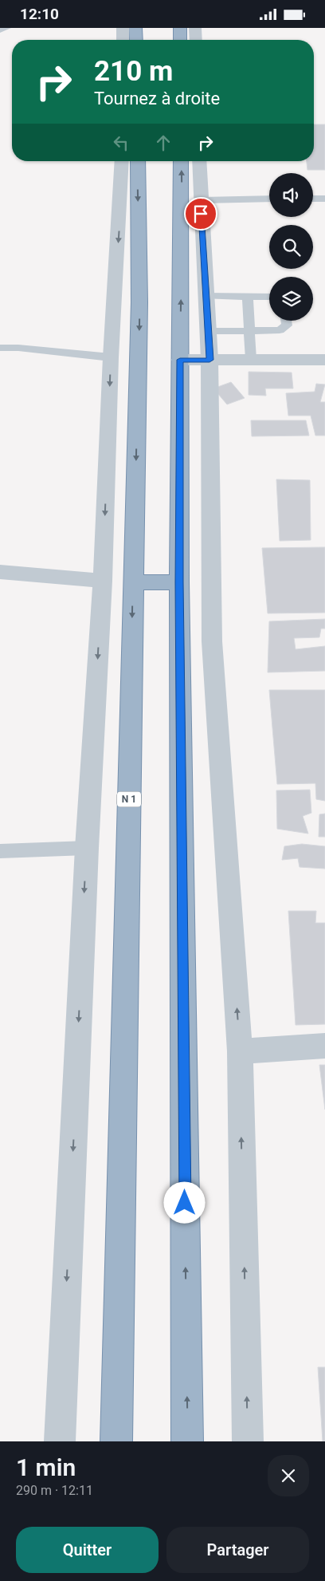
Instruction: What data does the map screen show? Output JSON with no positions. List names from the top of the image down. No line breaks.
{"streets":{"highway":["N 1"]},"page":{"status":"12:10","turn":["210 m","Tournez à droite"],"heading":["1 min","290 m · 12:11"],"buttons":["Quitter","Partager"]}}
